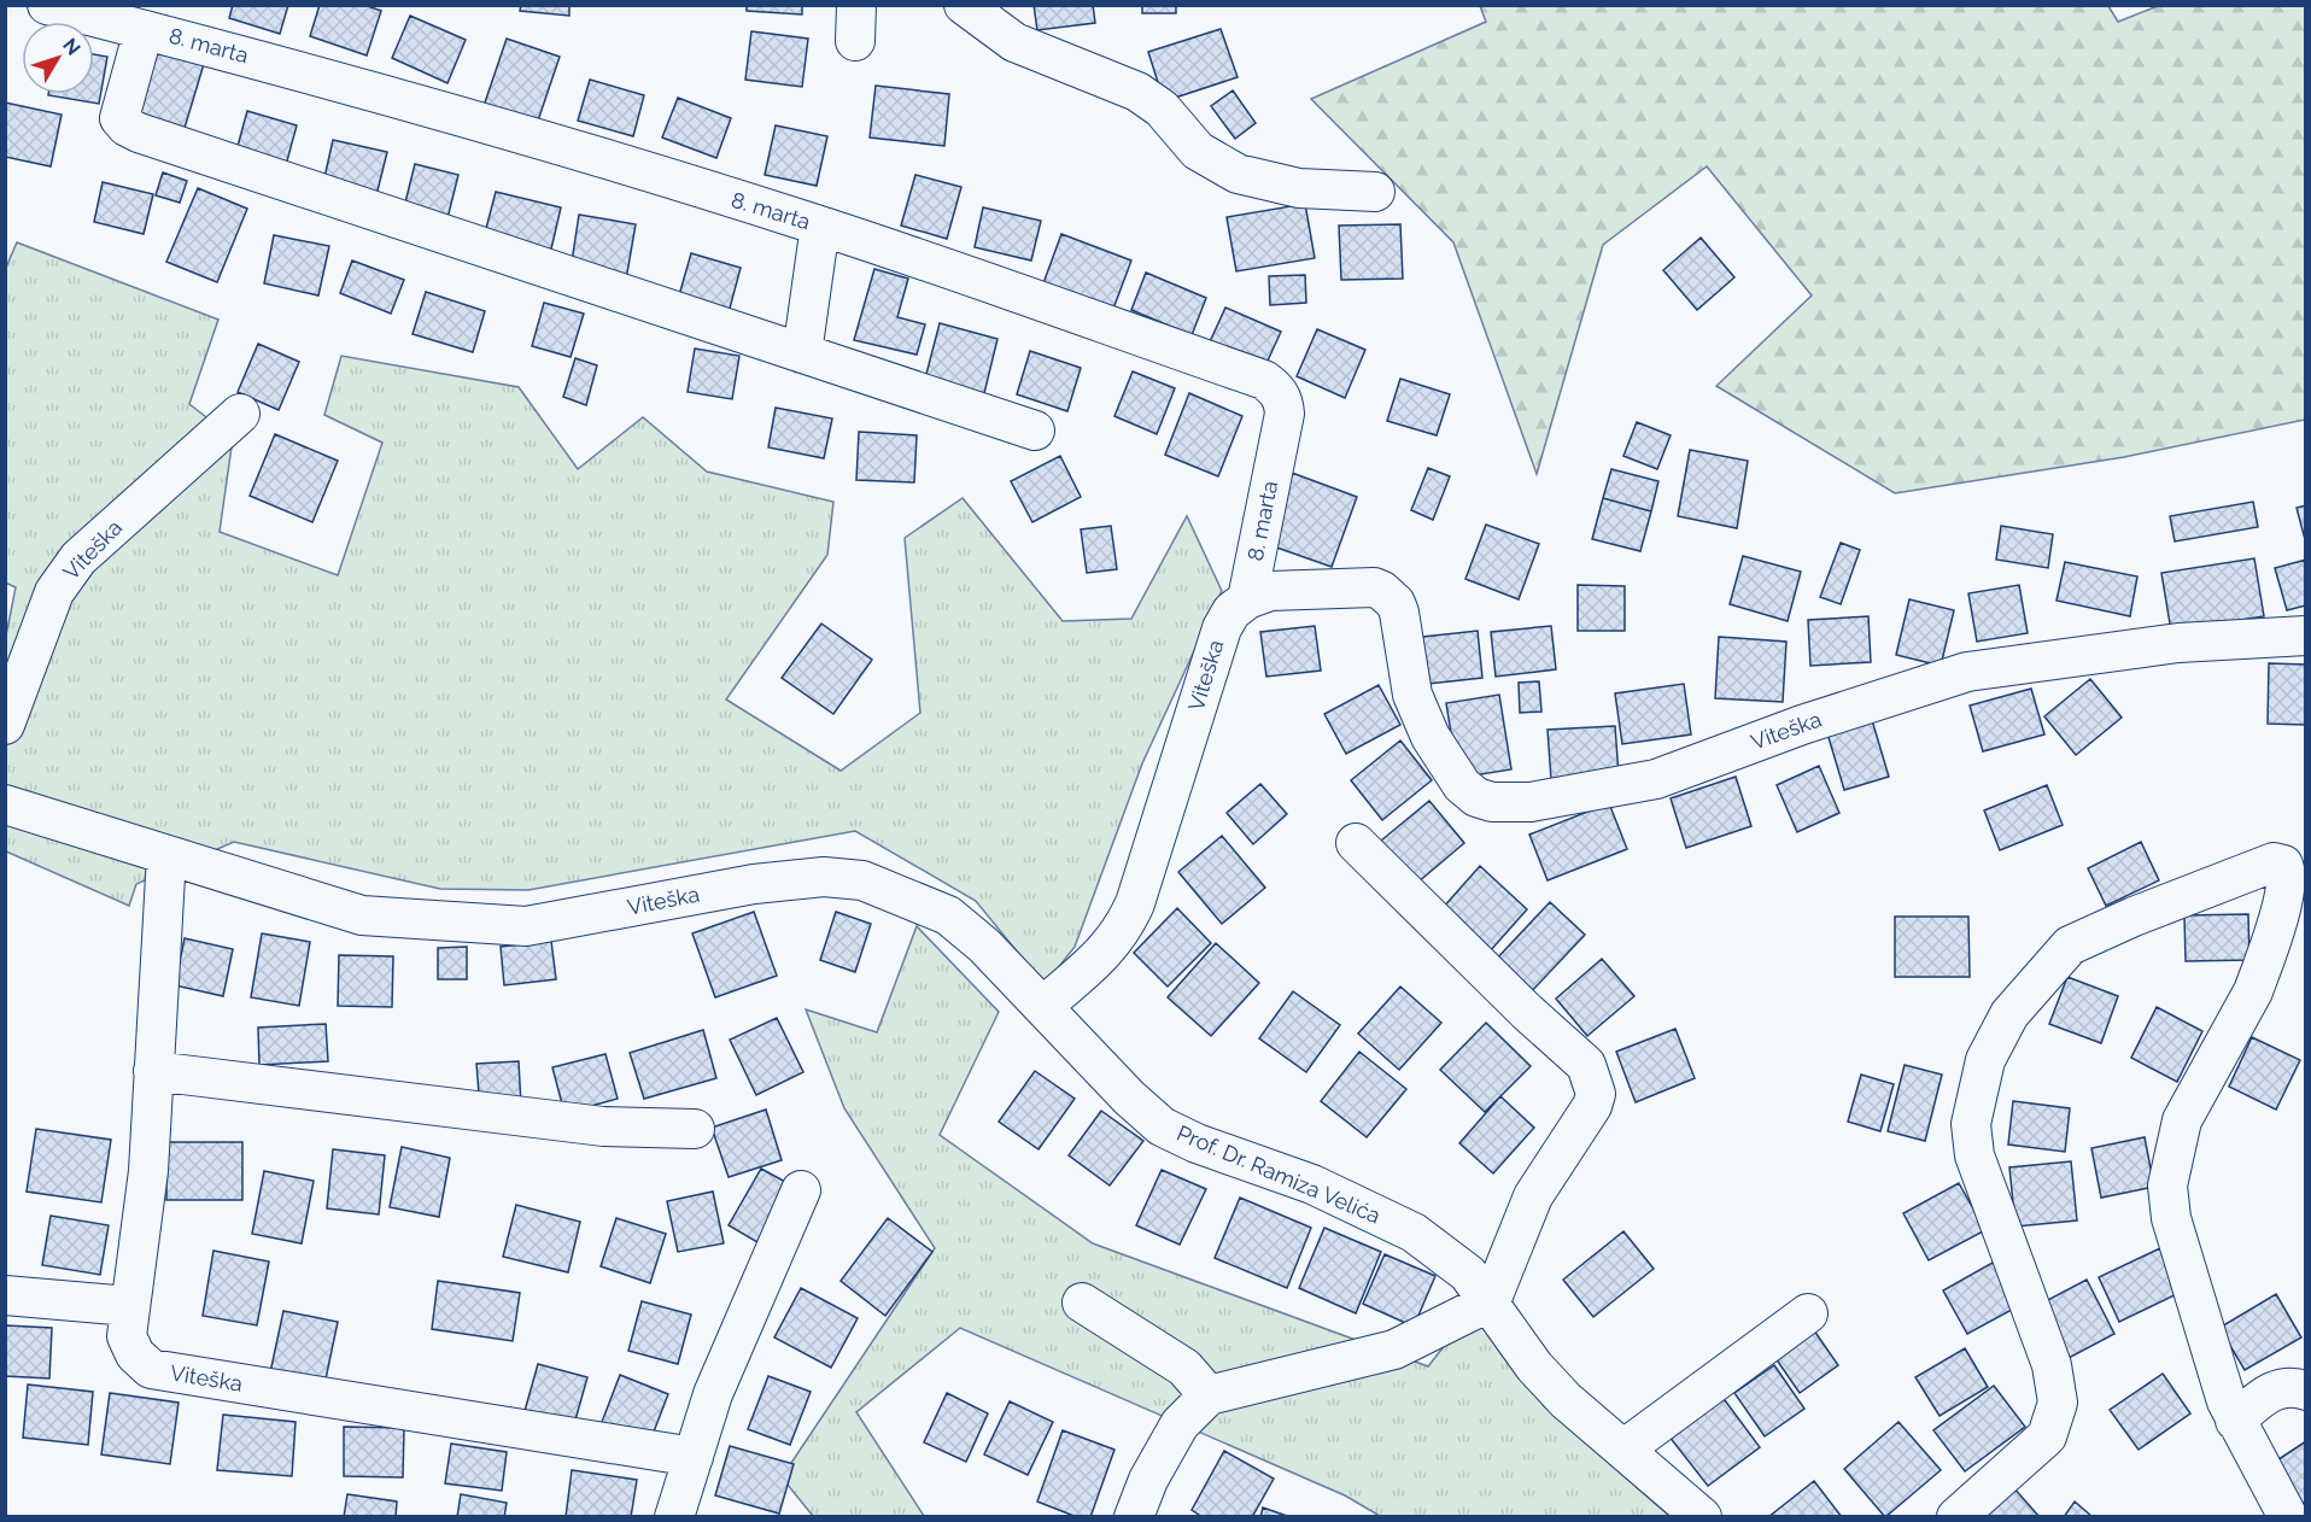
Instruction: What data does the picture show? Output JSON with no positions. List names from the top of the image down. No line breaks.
{"streets":{"street":["8. marta","Viteška","Prof. Dr. Ramiza Velića"]},"crossings":[["8. marta","Viteška"],["Viteška","Prof. Dr. Ramiza Velića"]],"north":"top right"}
